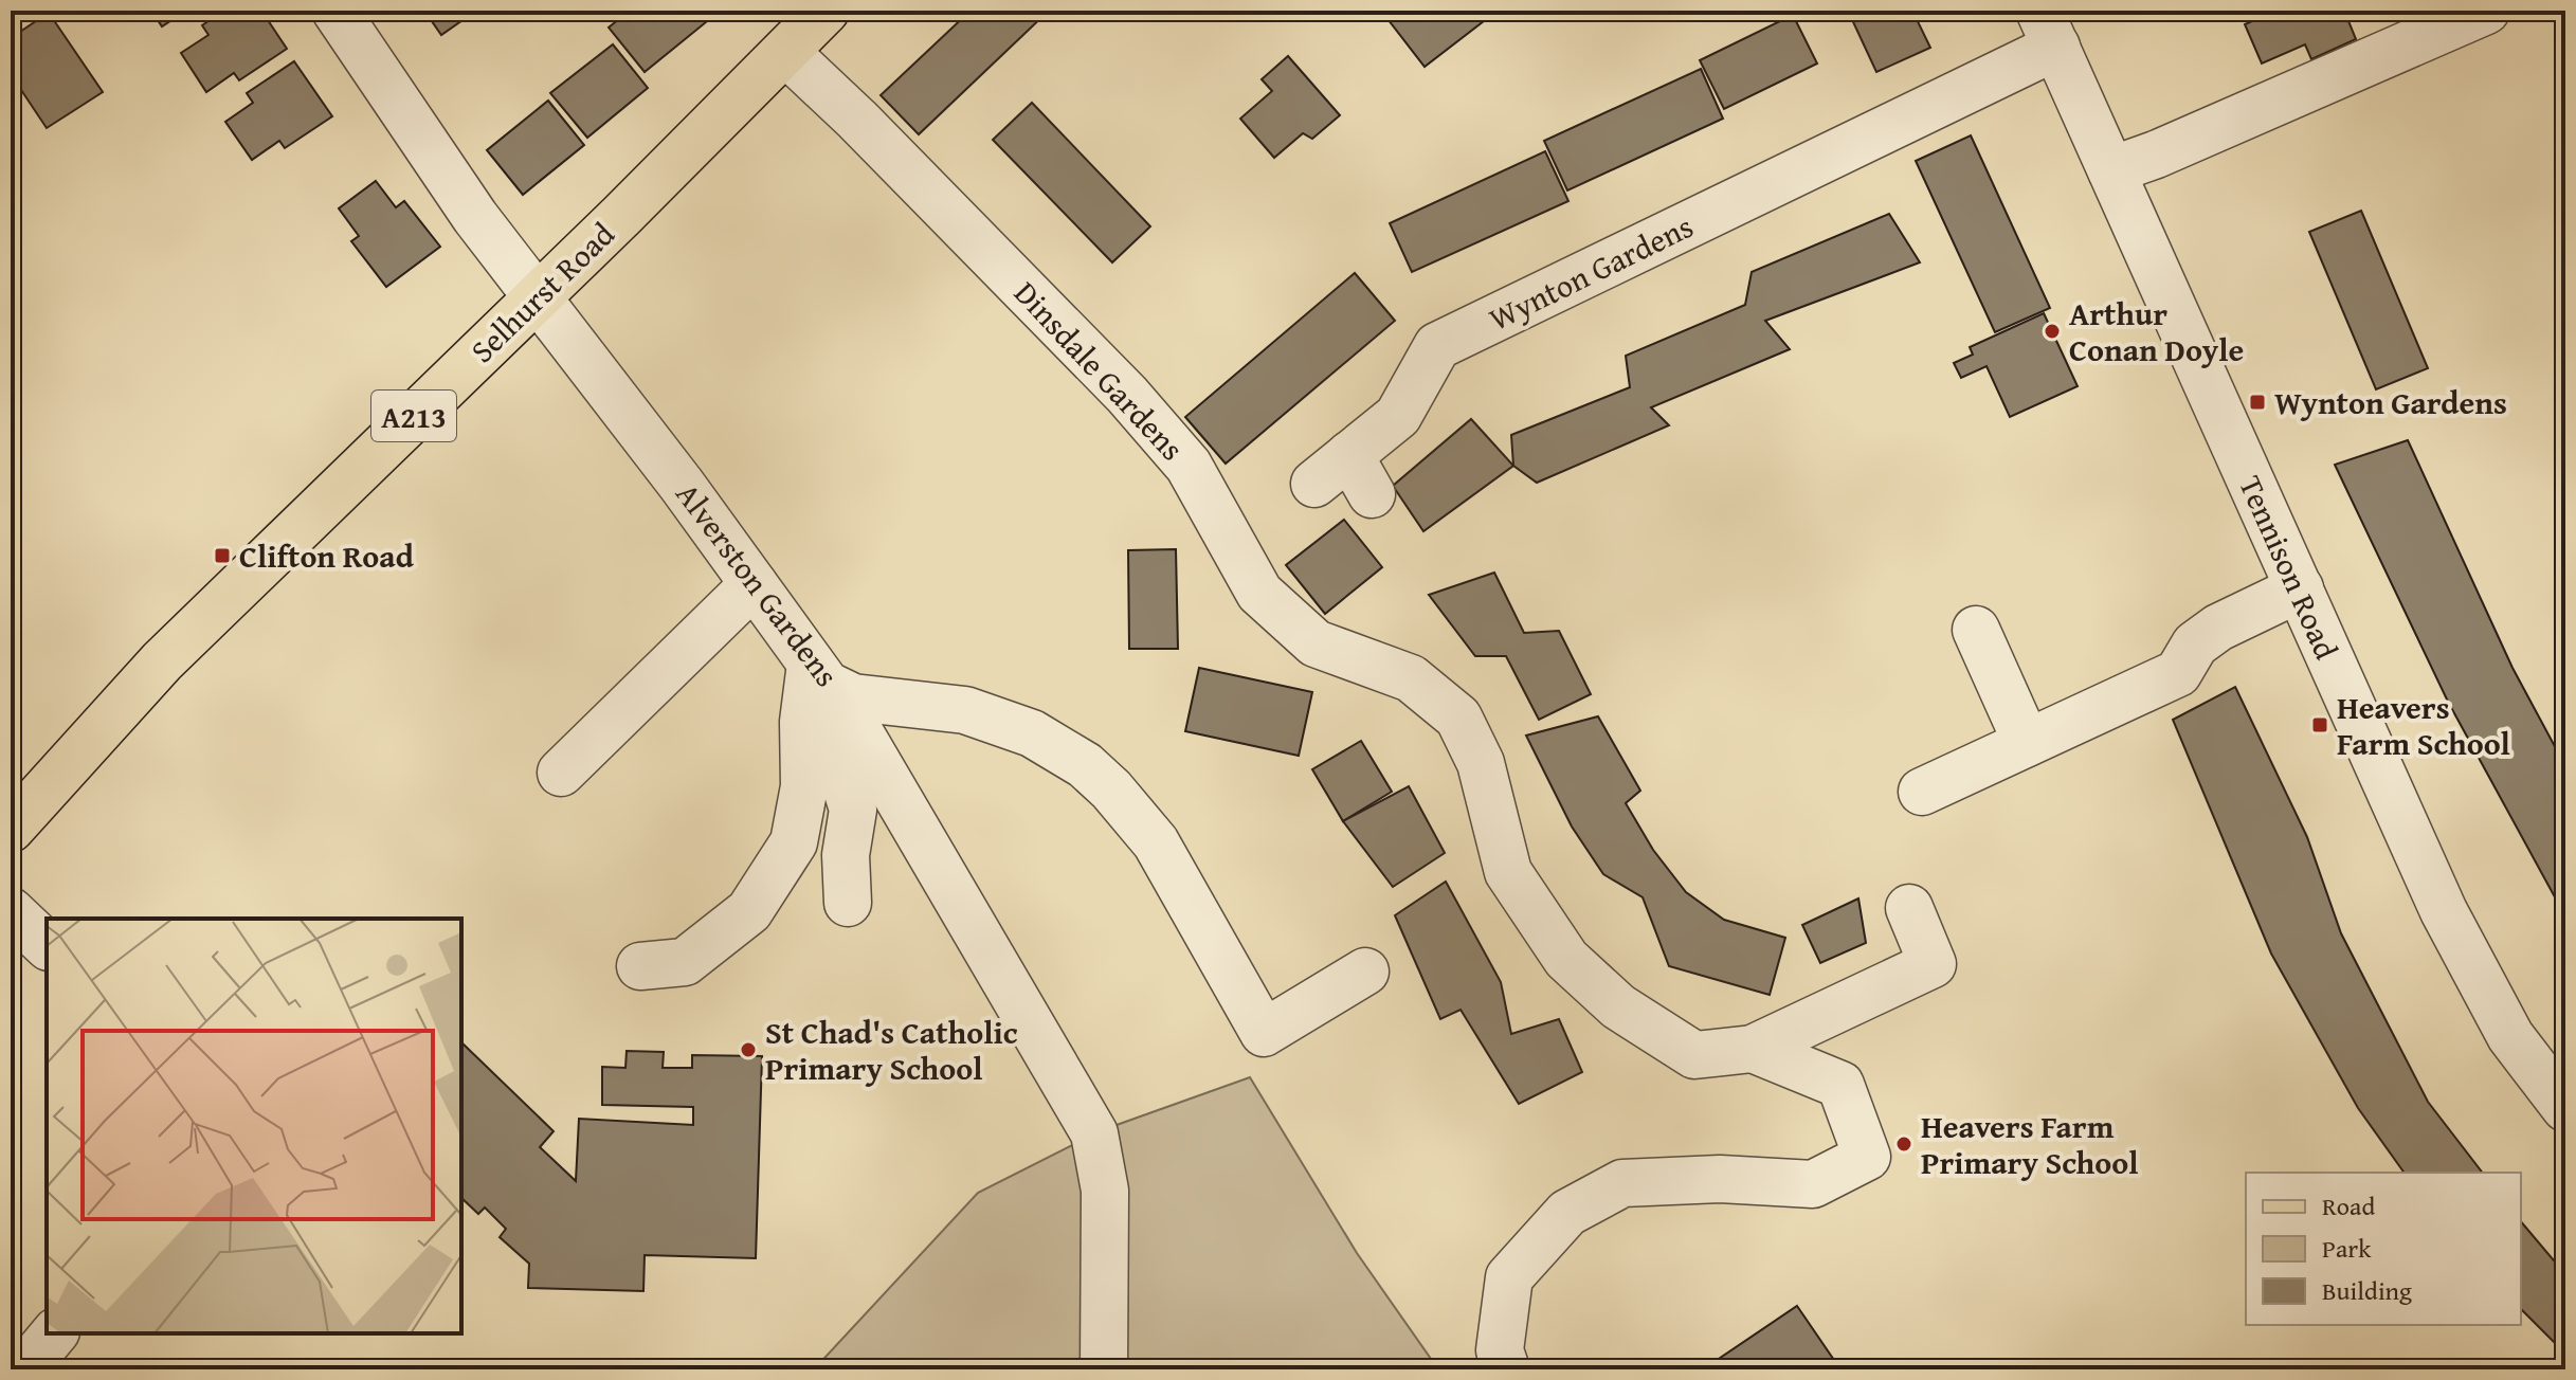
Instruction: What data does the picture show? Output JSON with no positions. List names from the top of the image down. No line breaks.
{"streets":{"main road":["Selhurst Road","A213"],"street":["Wynton Gardens","Dinsdale Gardens","Tennison Road","Alverston Gardens"]},"crossings":[["Wynton Gardens","Tennison Road"],["Selhurst Road","Dinsdale Gardens"],["Selhurst Road","Alverston Gardens"]],"places":{"other":["Arthur Conan Doyle","St Chad's Catholic Primary School","Heavers Farm Primary School"],"transit":["Wynton Gardens","Clifton Road","Heavers Farm School"]},"legend":["Road","Park","Building"]}
